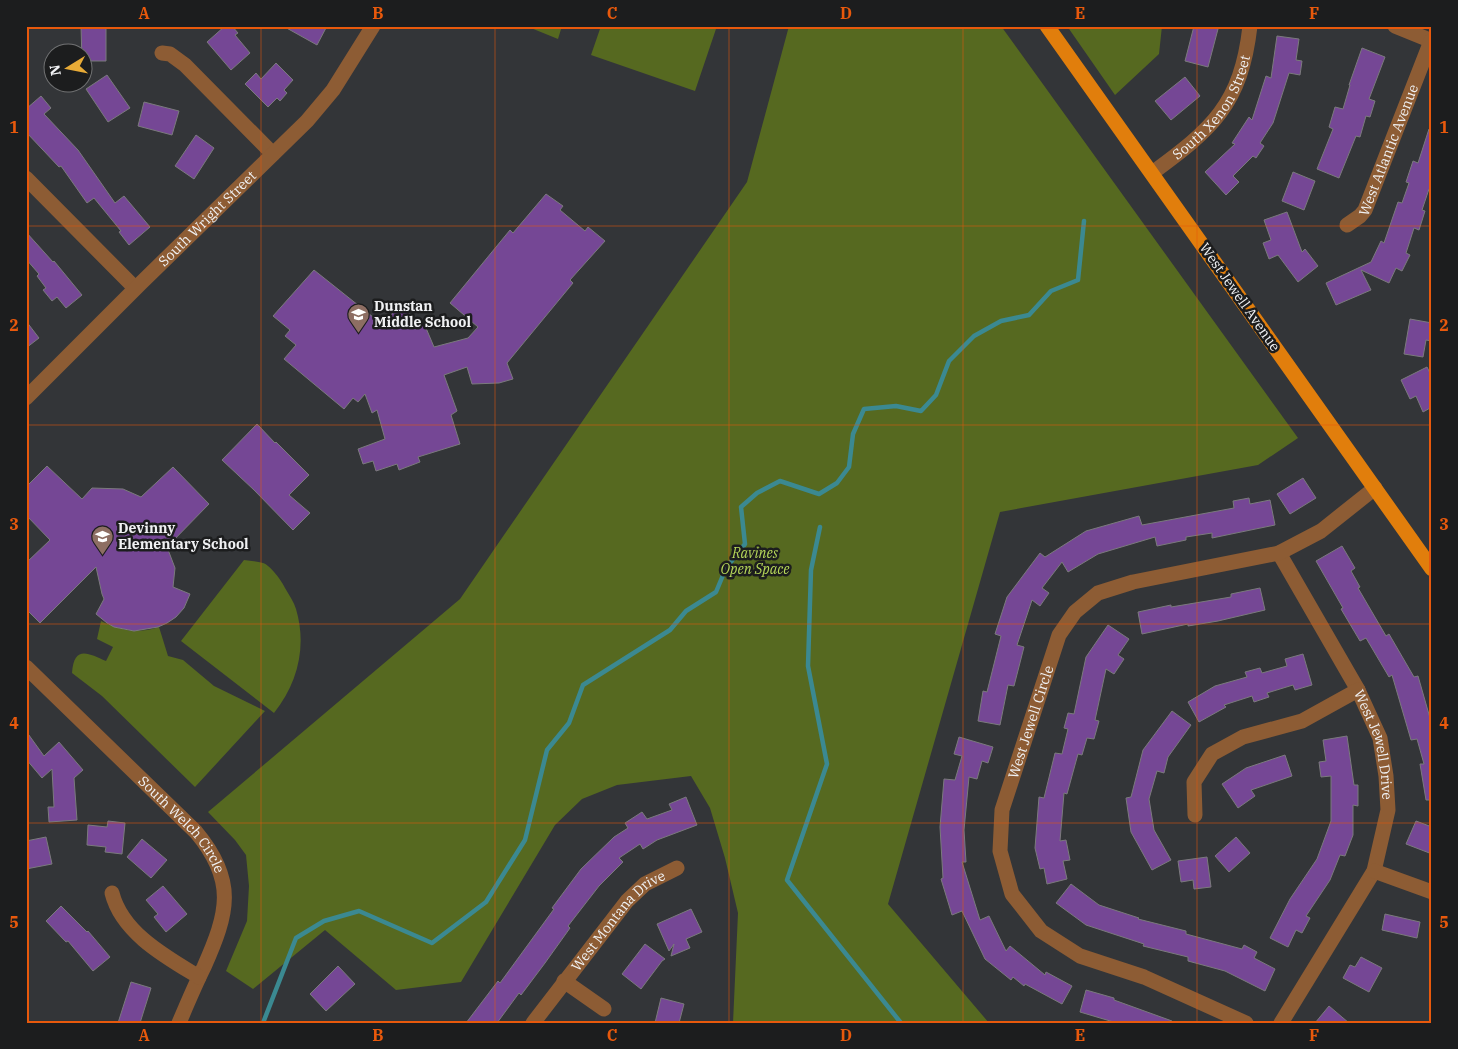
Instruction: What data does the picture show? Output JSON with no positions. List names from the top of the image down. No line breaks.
{"streets":{"main road":["West Jewell Avenue"],"street":["South Xenon Street","West Atlantic Avenue","South Wright Street","West Jewell Circle","West Jewell Drive","South Welch Circle","West Montana Drive"]},"crossings":[["South Xenon Street","West Jewell Avenue"],["West Jewell Avenue","West Jewell Circle"],["West Jewell Circle","West Jewell Drive"]],"parks":["Ravines Open Space"],"places":{"school or university":["Dunstan Middle School","Devinny Elementary School"]},"north":"left","grid":{"columns":["A","B","C","D","E","F"],"rows":["1","2","3","4","5"]}}
